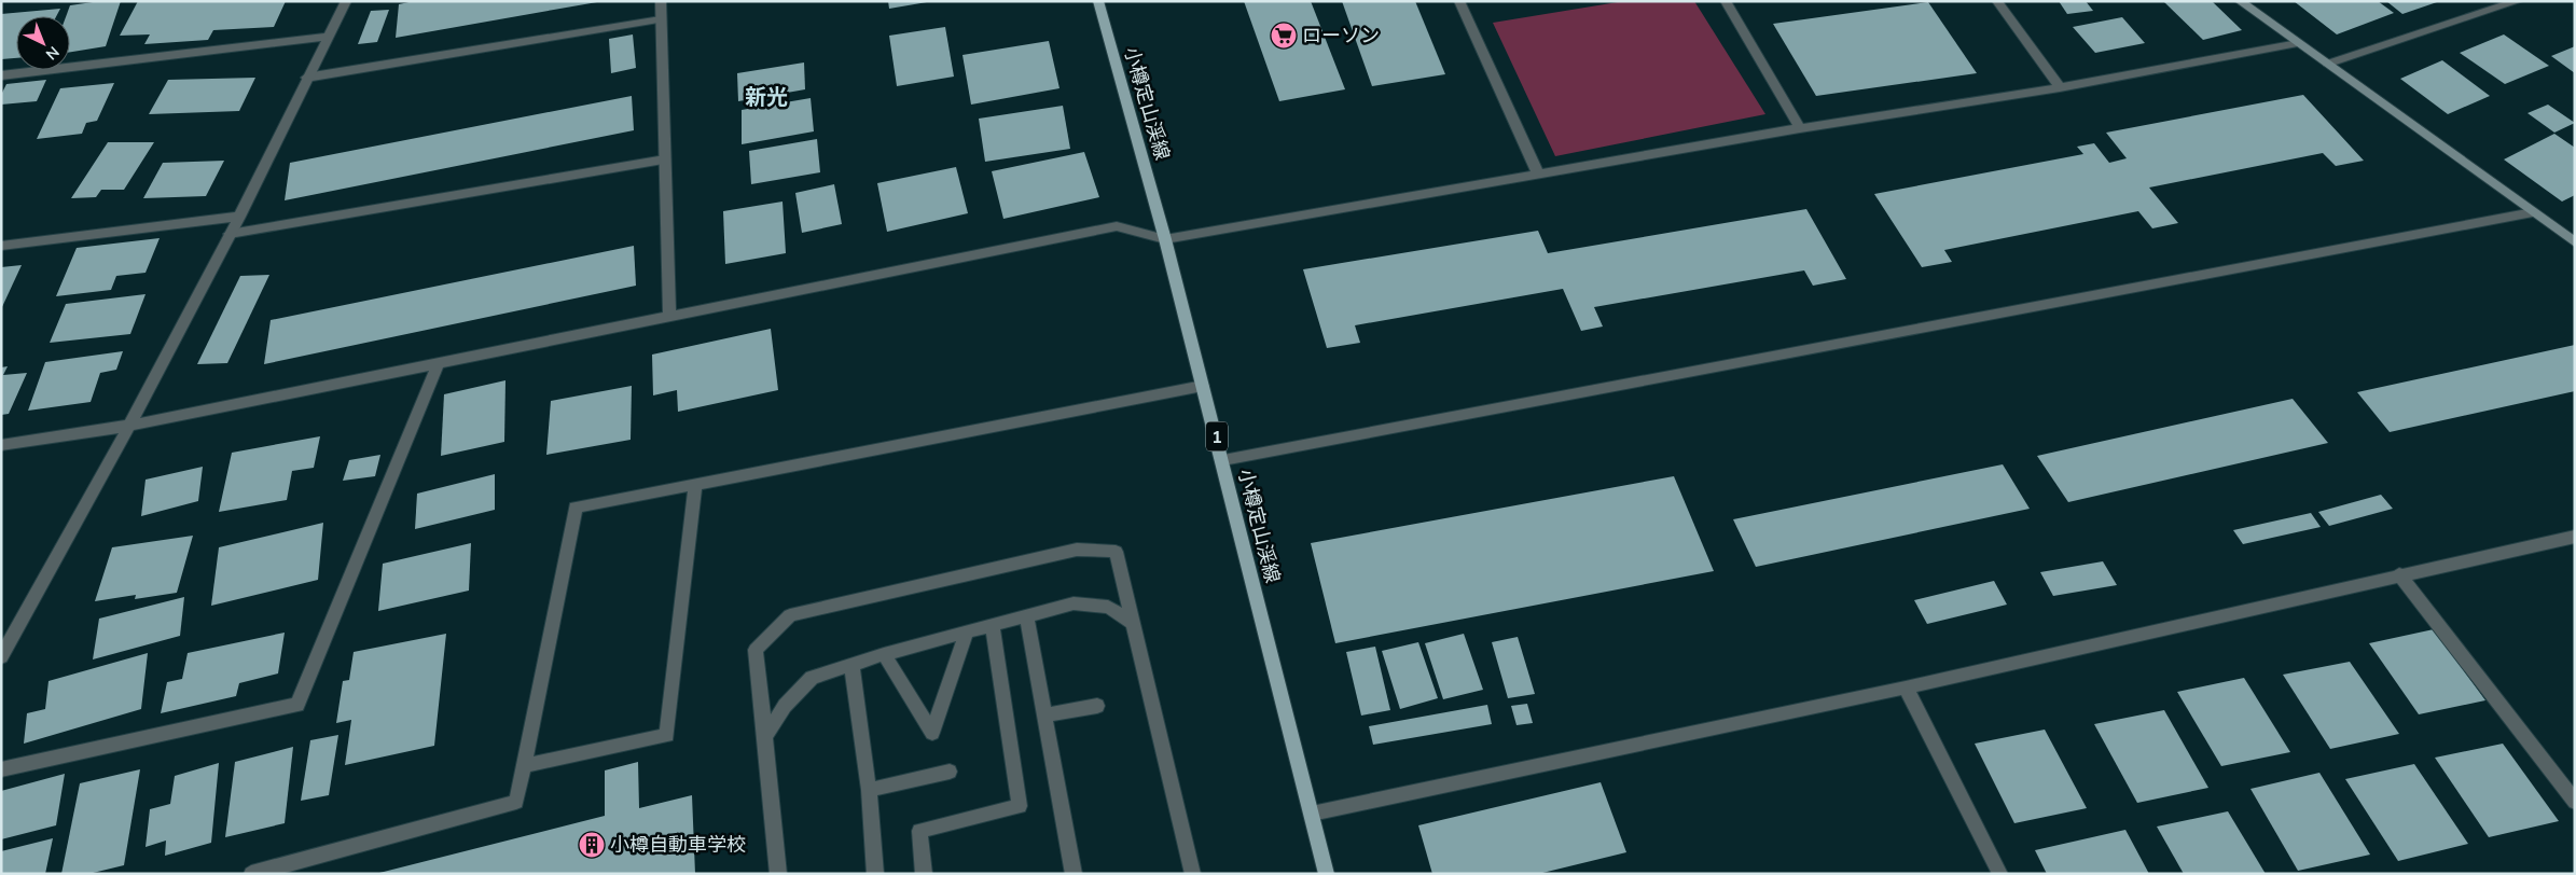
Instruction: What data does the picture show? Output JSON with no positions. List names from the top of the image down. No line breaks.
{"streets":{"main road":["小樽定山渓線","1"]},"districts":["新光"],"places":{"supermarket":["ローソン"],"building":["小樽自動車学校"]},"north":"bottom right"}
